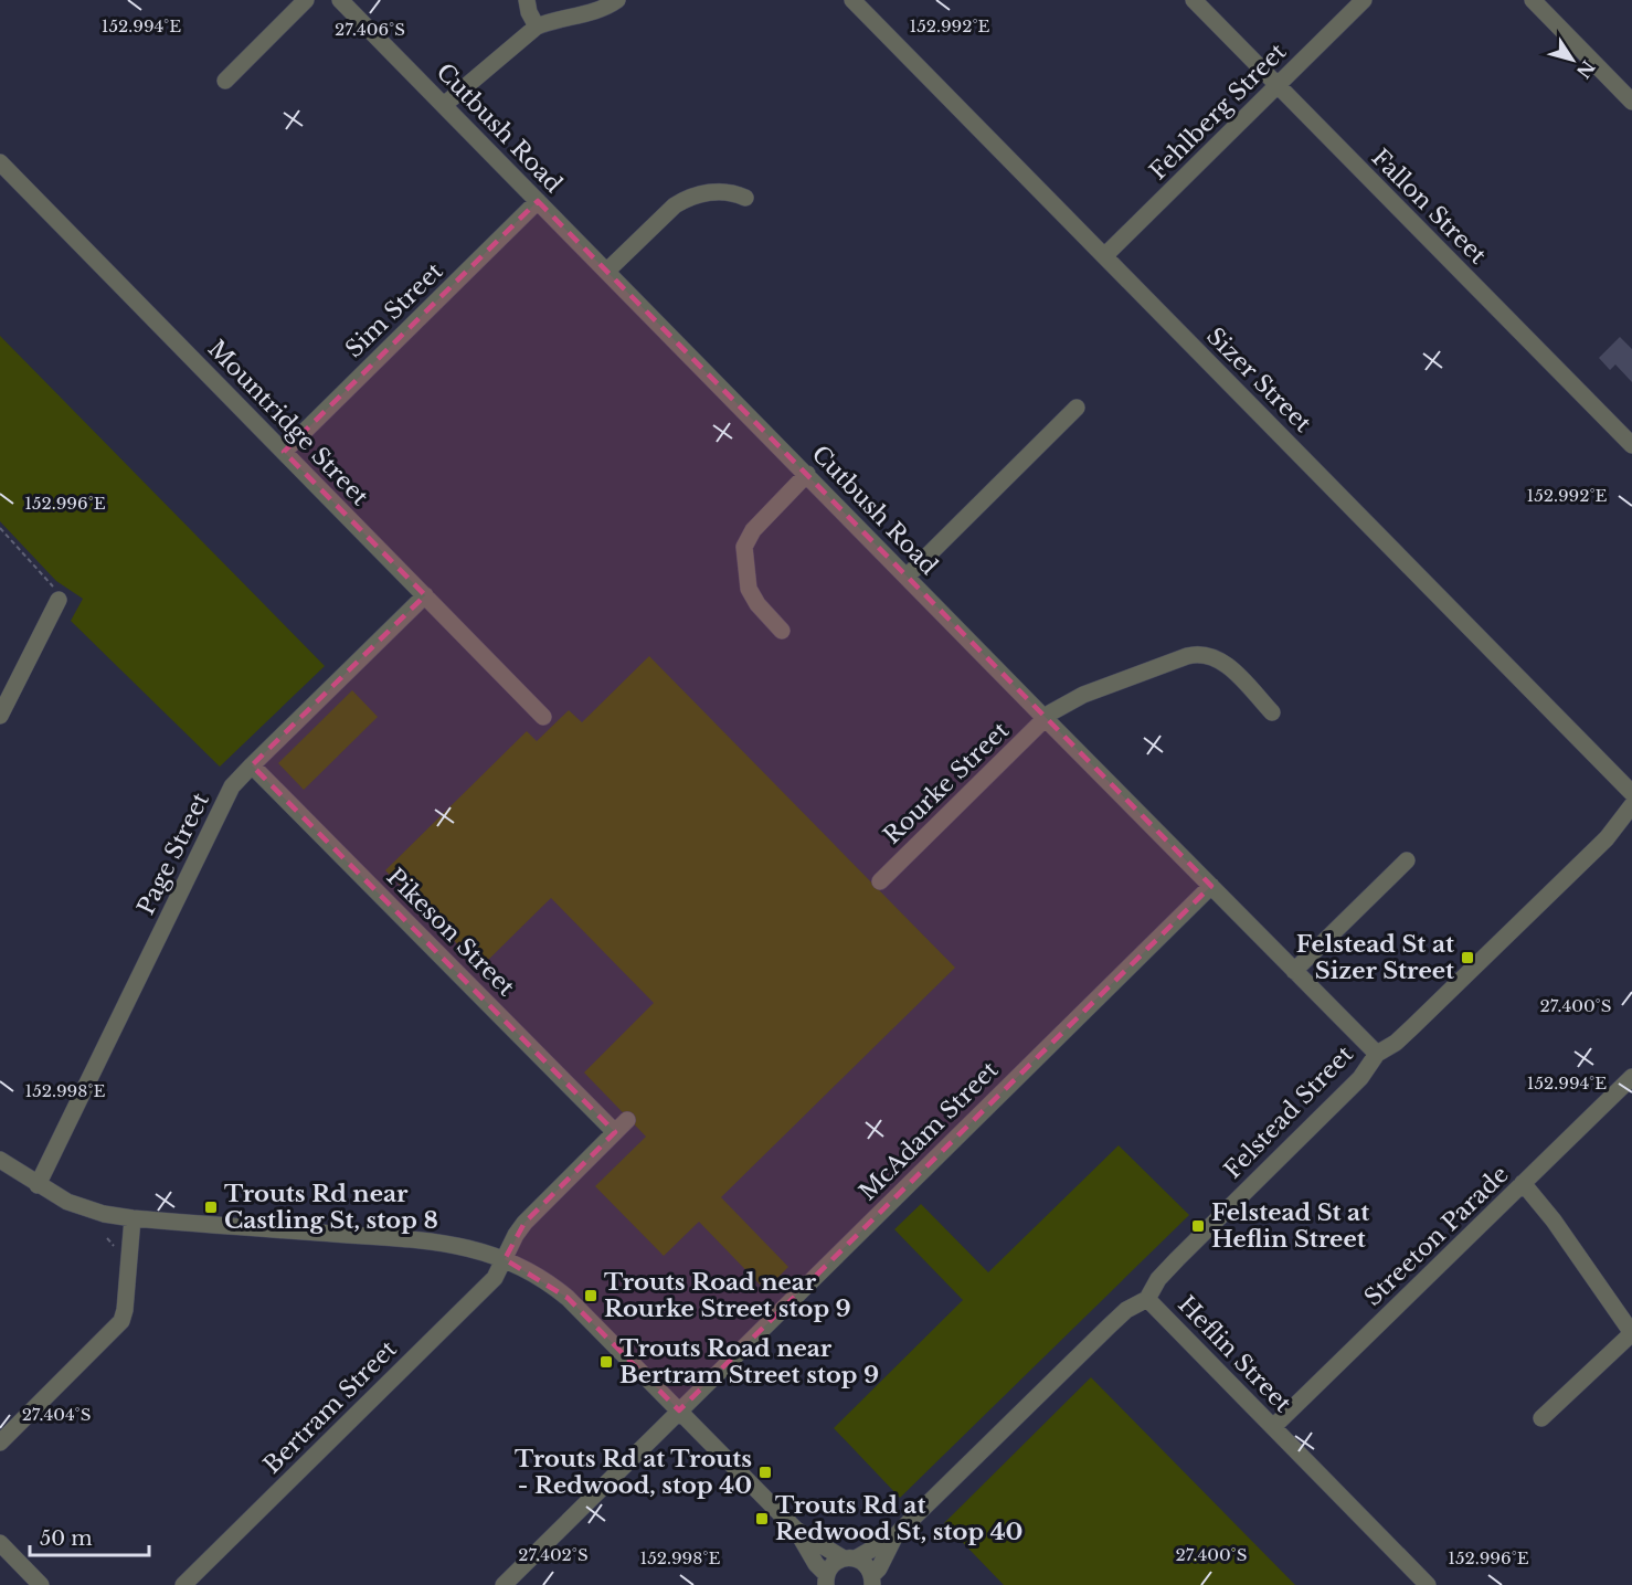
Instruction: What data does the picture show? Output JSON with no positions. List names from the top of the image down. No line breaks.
{"streets":{"street":["Fehlberg Street","Cutbush Road","Fallon Street","Sim Street","Sizer Street","Mountridge Street","Rourke Street","Page Street","Pikeson Street","Felstead Street","McAdam Street","Streeton Parade","Heflin Street","Bertram Street"]},"crossings":[["Fehlberg Street","Fallon Street"],["Fehlberg Street","Sizer Street"],["Cutbush Road","Sim Street"],["Cutbush Road","Rourke Street"],["Cutbush Road","Felstead Street"],["Cutbush Road","McAdam Street"],["Sim Street","Mountridge Street"],["Mountridge Street","Page Street"],["Page Street","Pikeson Street"],["Felstead Street","Heflin Street"],["Streeton Parade","Heflin Street"]],"places":{"transit":["Felstead St at Sizer Street","Trouts Rd near Castling St, stop 8","Felstead St at Heflin Street","Trouts Road near Rourke Street stop 9","Trouts Road near Bertram Street stop 9","Trouts Rd at Trouts - Redwood, stop 40","Trouts Rd at Redwood St, stop 40"]},"scale_bar":"50 m","north":"bottom right","coordinates":["152.994°E","152.992°E","27.406°S","152.996°E","27.400°S","152.998°E","27.404°S","27.402°S"]}
